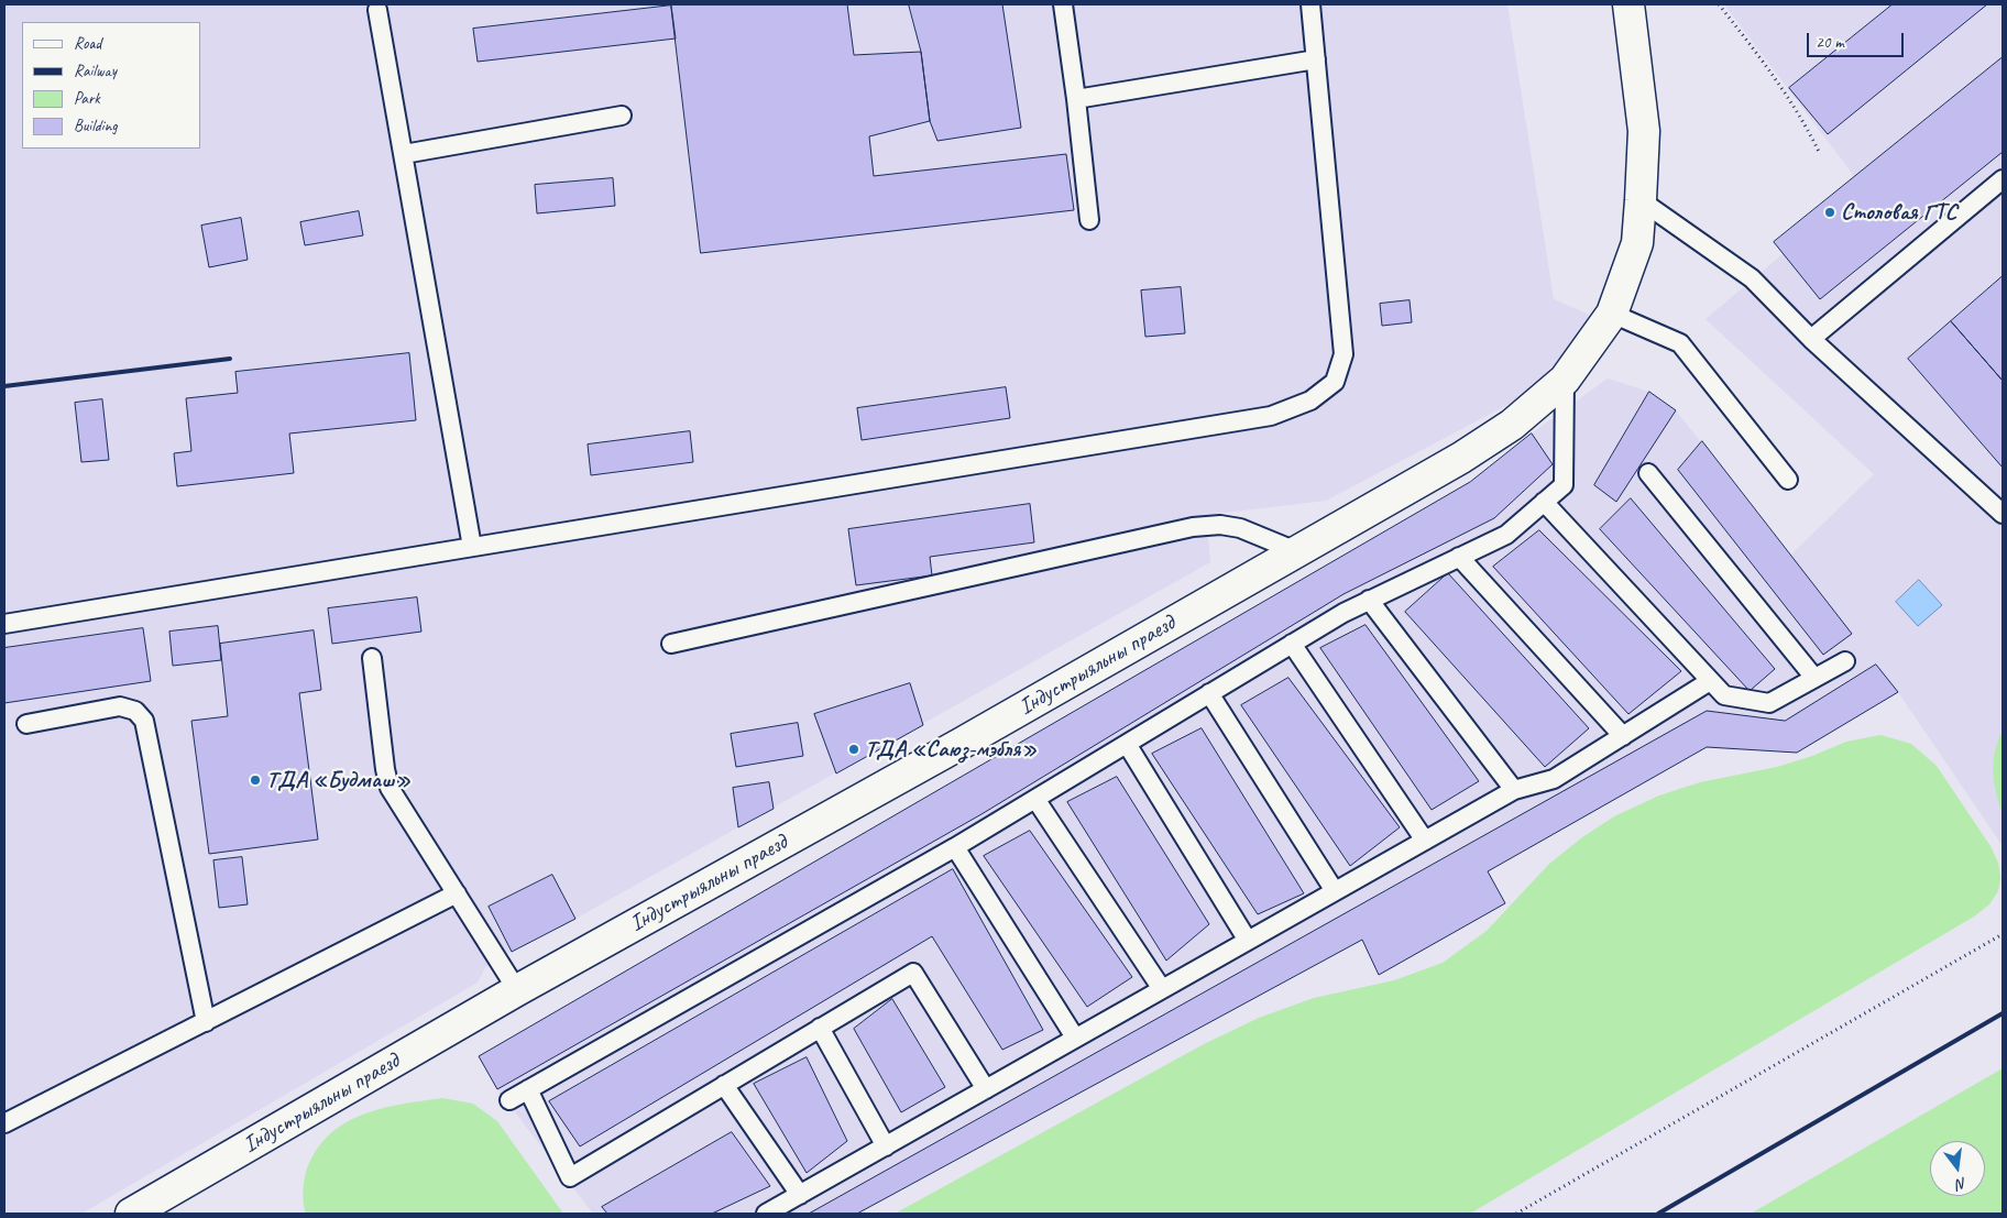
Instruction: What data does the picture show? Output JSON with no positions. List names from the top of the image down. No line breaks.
{"streets":{"street":["Індустрыяльны праезд"]},"places":["Столовая ГТС","ТДА «Саюз-мэбля»","ТДА «Будмаш»"],"legend":["Road","Railway","Park","Building"],"scale_bar":"20 m","north":"bottom"}
